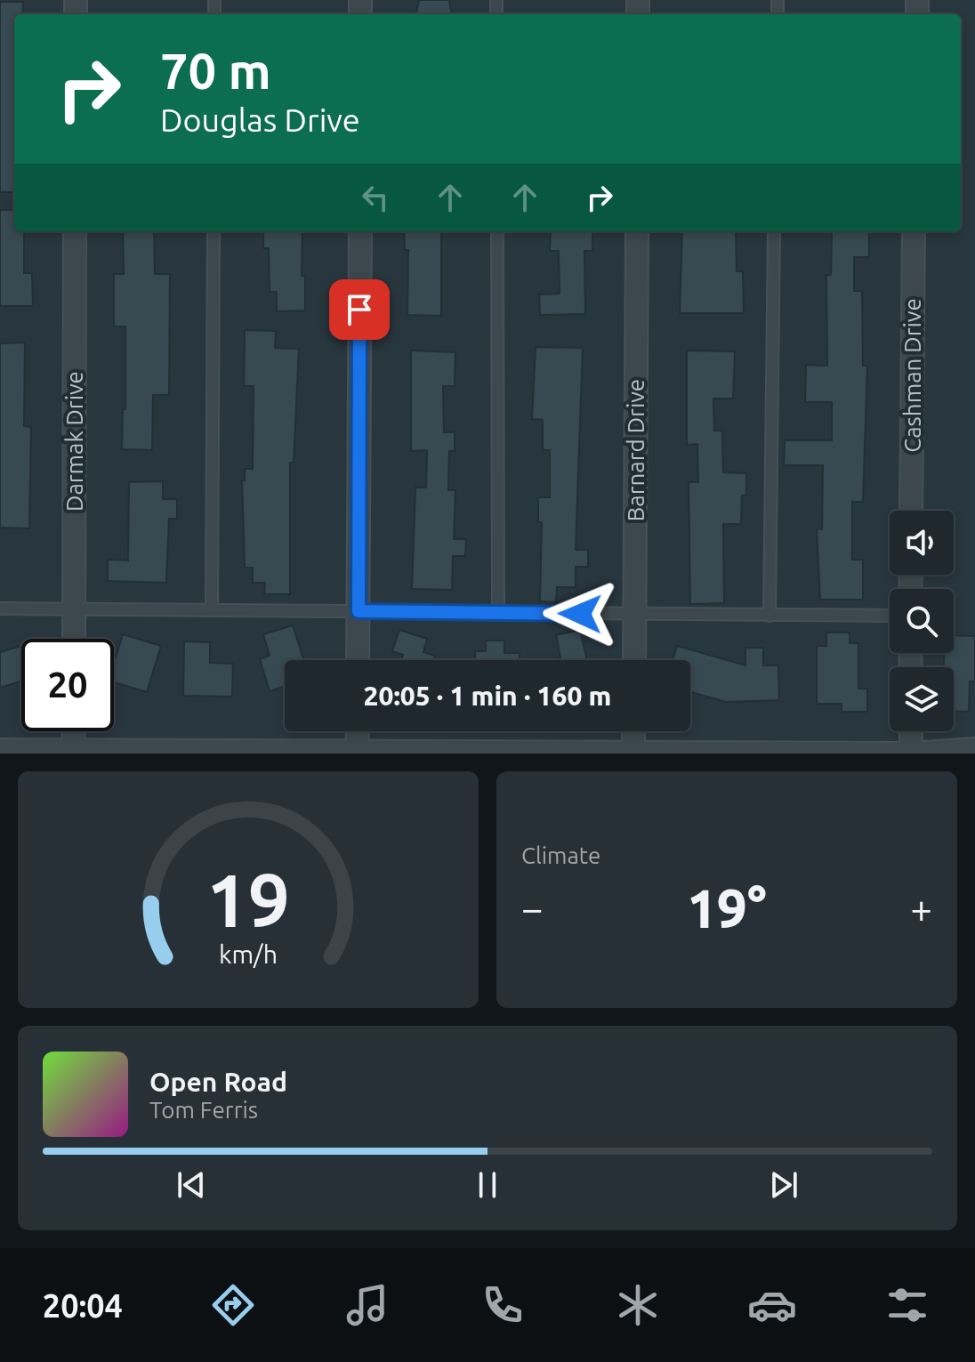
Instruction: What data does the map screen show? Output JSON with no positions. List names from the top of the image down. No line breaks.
{"streets":{"street":["Cashman Drive","Darmak Drive","Barnard Drive"]},"page":{"turn":["70 m","Douglas Drive"],"limit":"20","trip":"20:05 · 1 min · 160 m","tile":"Climate","heat":["−","19°","+"],"song":["Open Road","Tom Ferris"],"tabs":"20:04","gauge":["19","km/h"]}}
